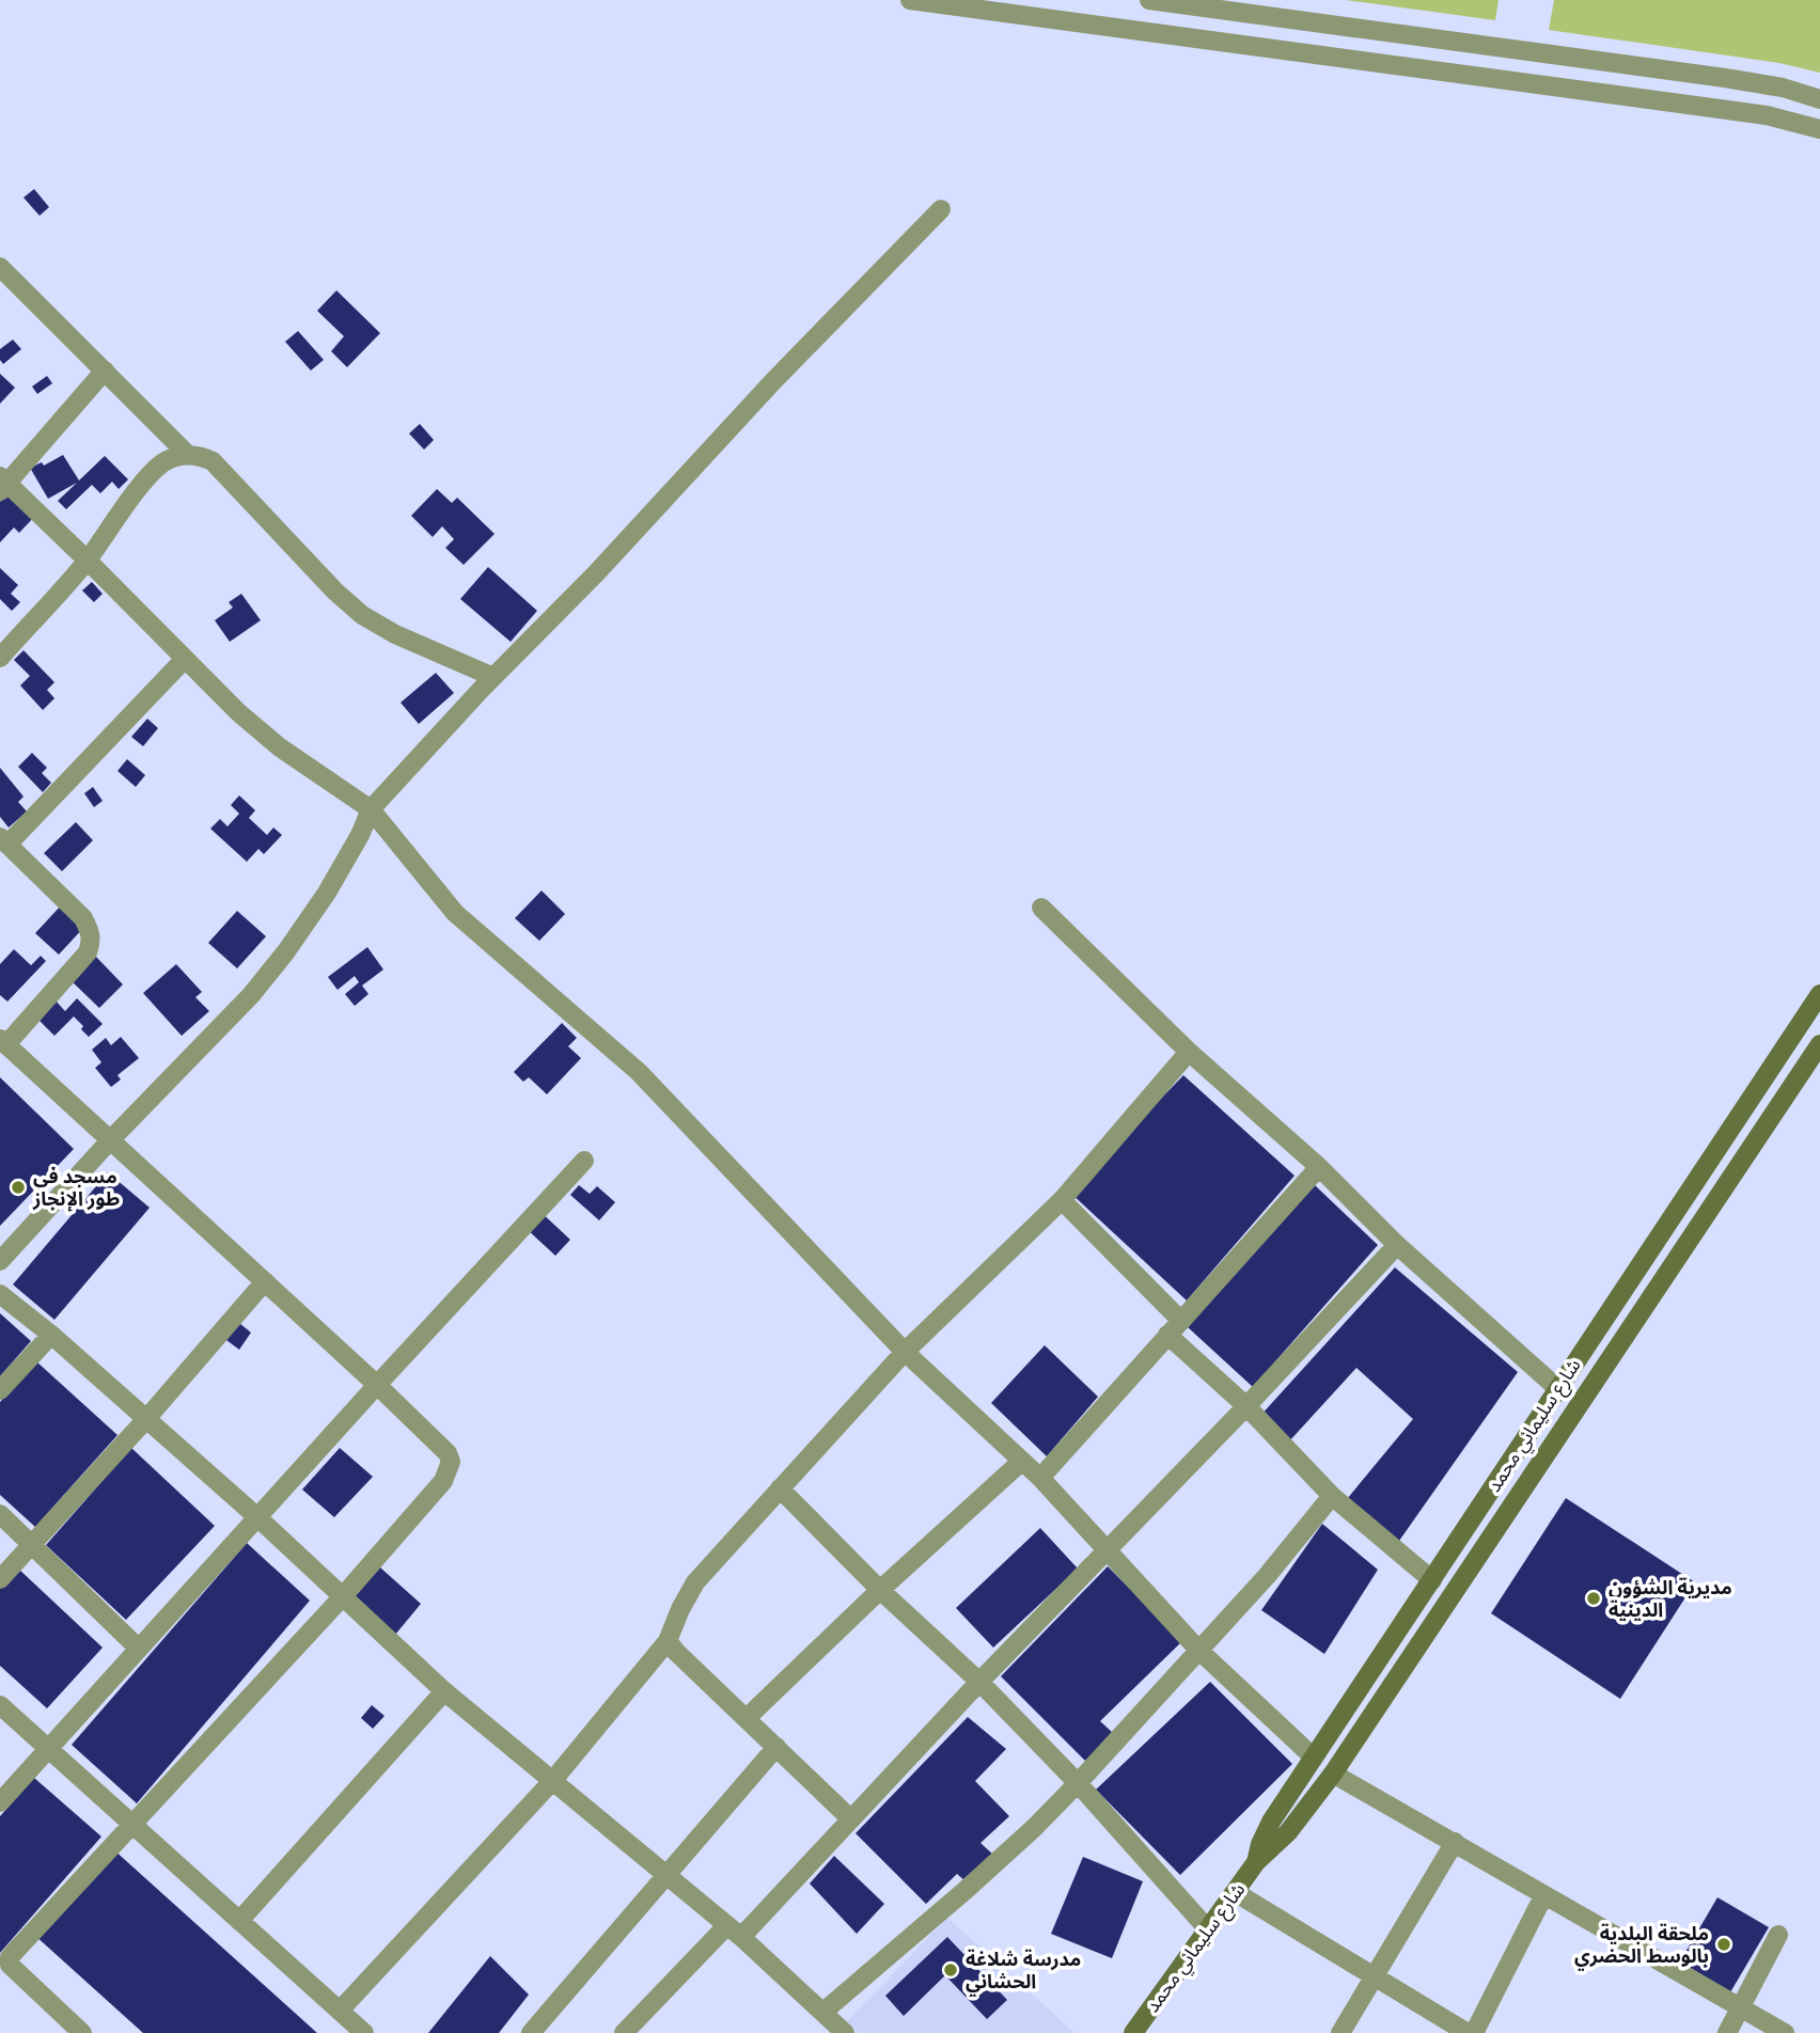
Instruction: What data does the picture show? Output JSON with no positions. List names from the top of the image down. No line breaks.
{"streets":{"street":["شارع سليماني محمد"]},"places":["مسجد في طور الإنجاز","مديرية الشؤون الدينية","ملحقة البلدية بالوسط الحضري","مدرسة شلاغة الحشاني"]}
